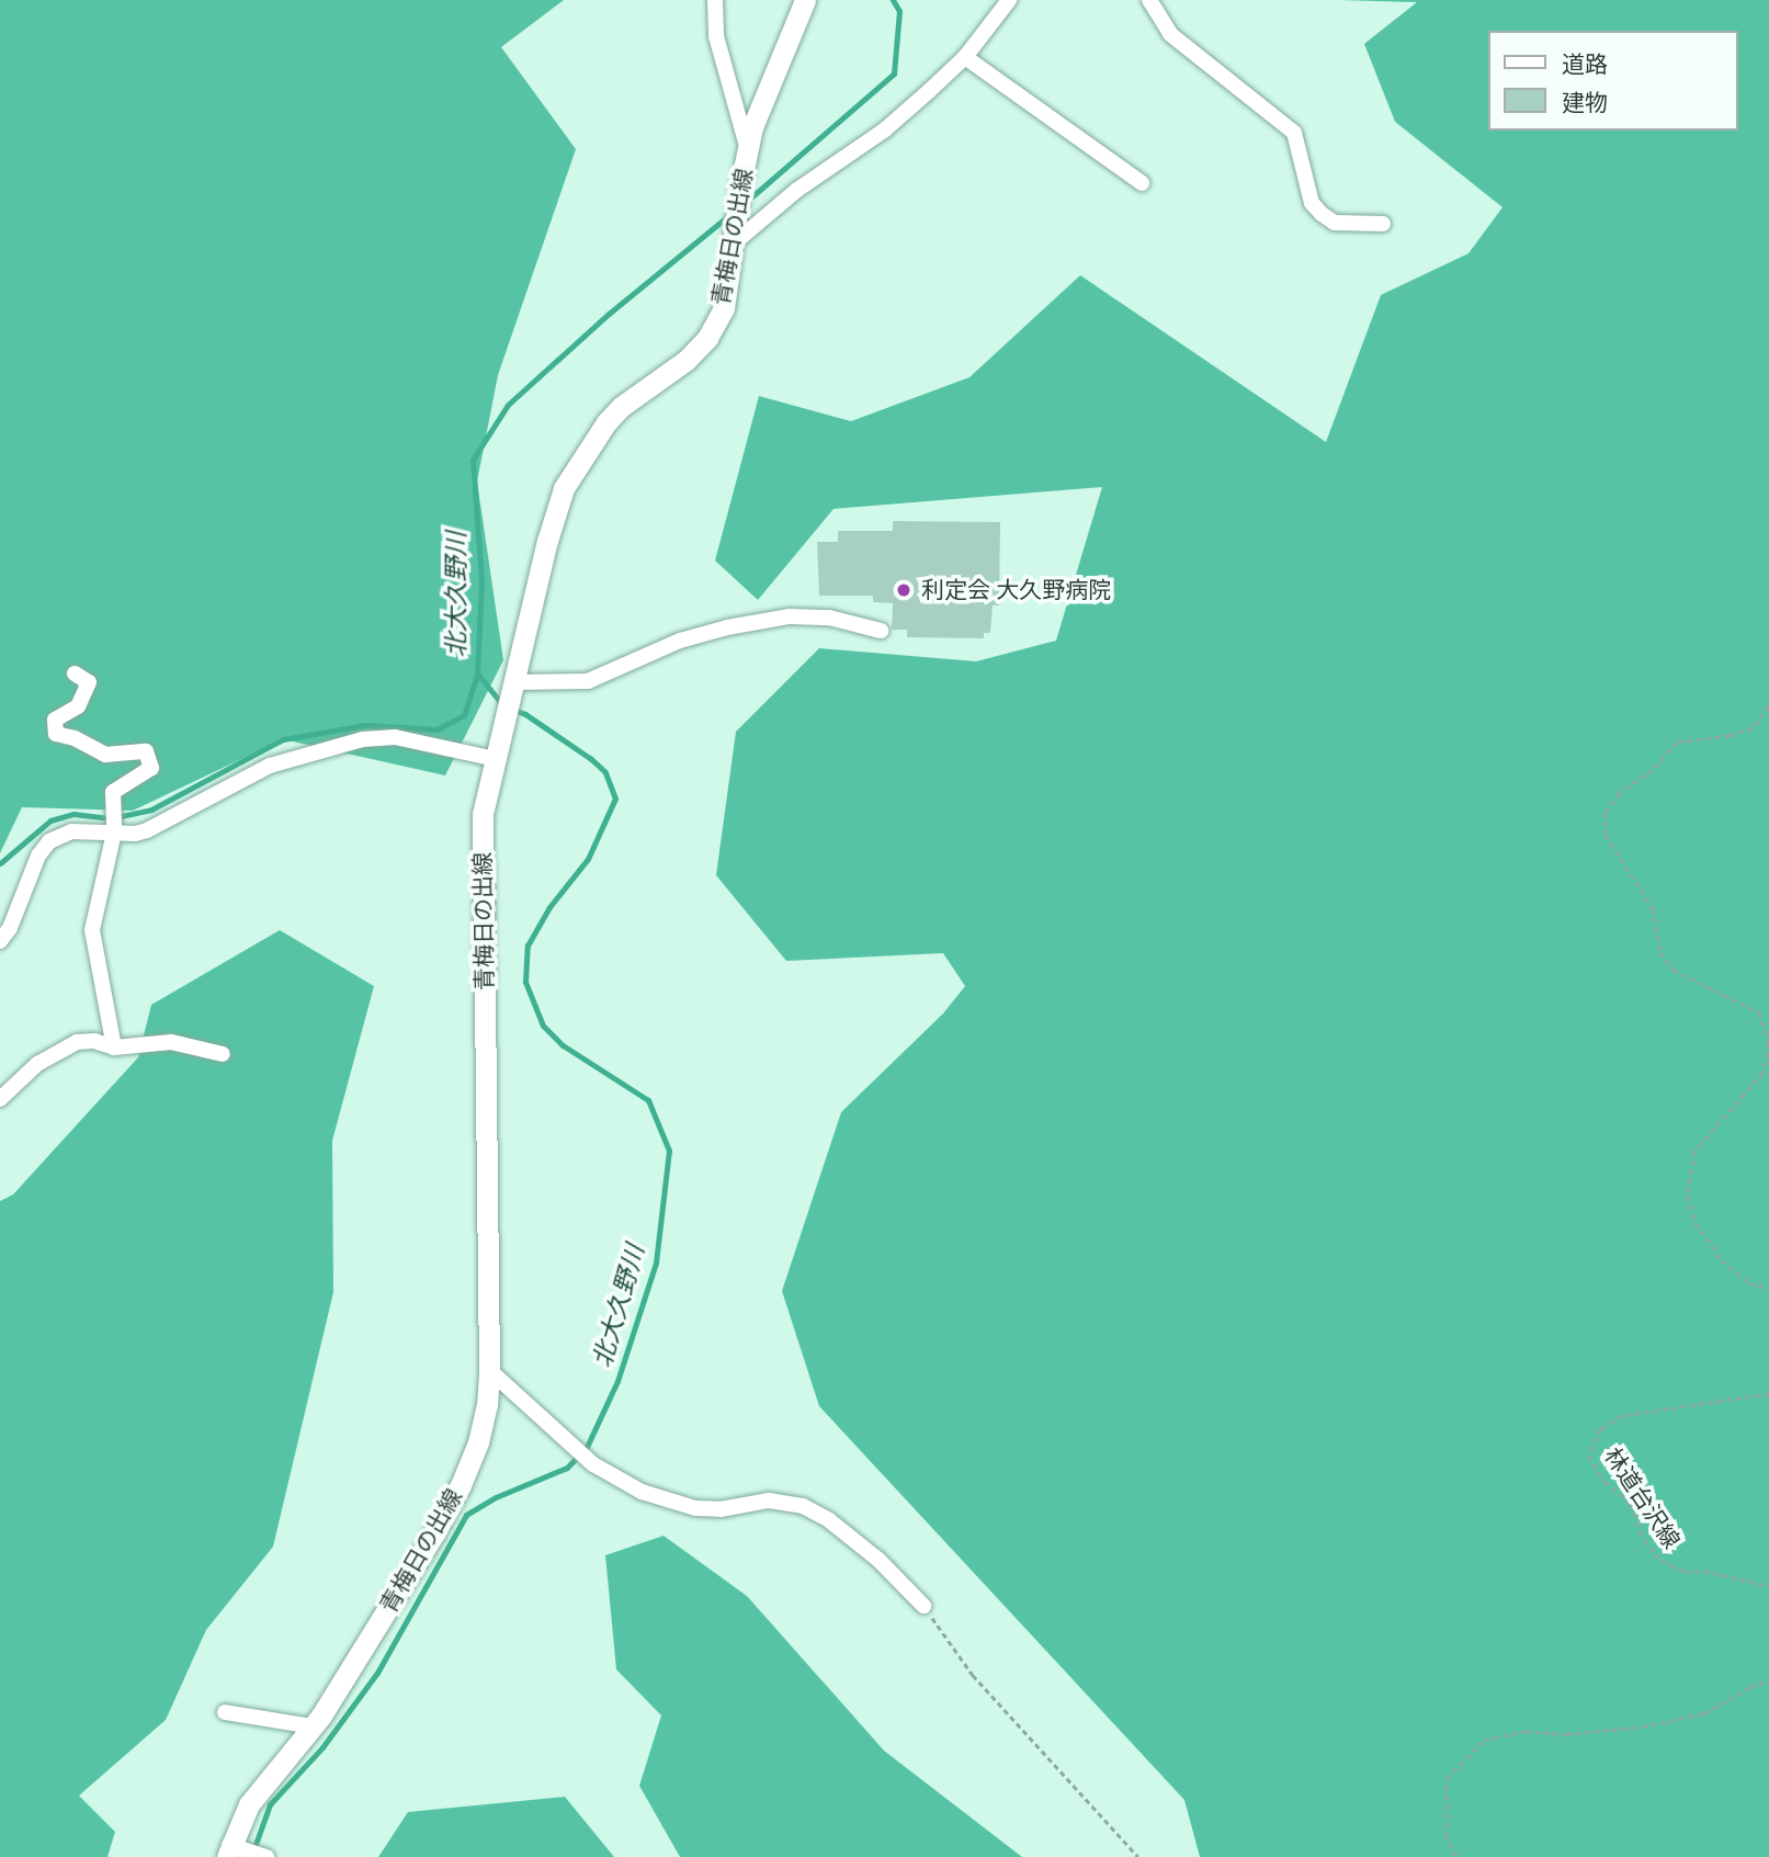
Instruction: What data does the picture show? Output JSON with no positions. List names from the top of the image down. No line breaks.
{"streets":{"main road":["青梅日の出線"],"path":["林道台沢線"]},"water":["北大久野川"],"places":["利定会 大久野病院"],"legend":["道路","建物"]}
